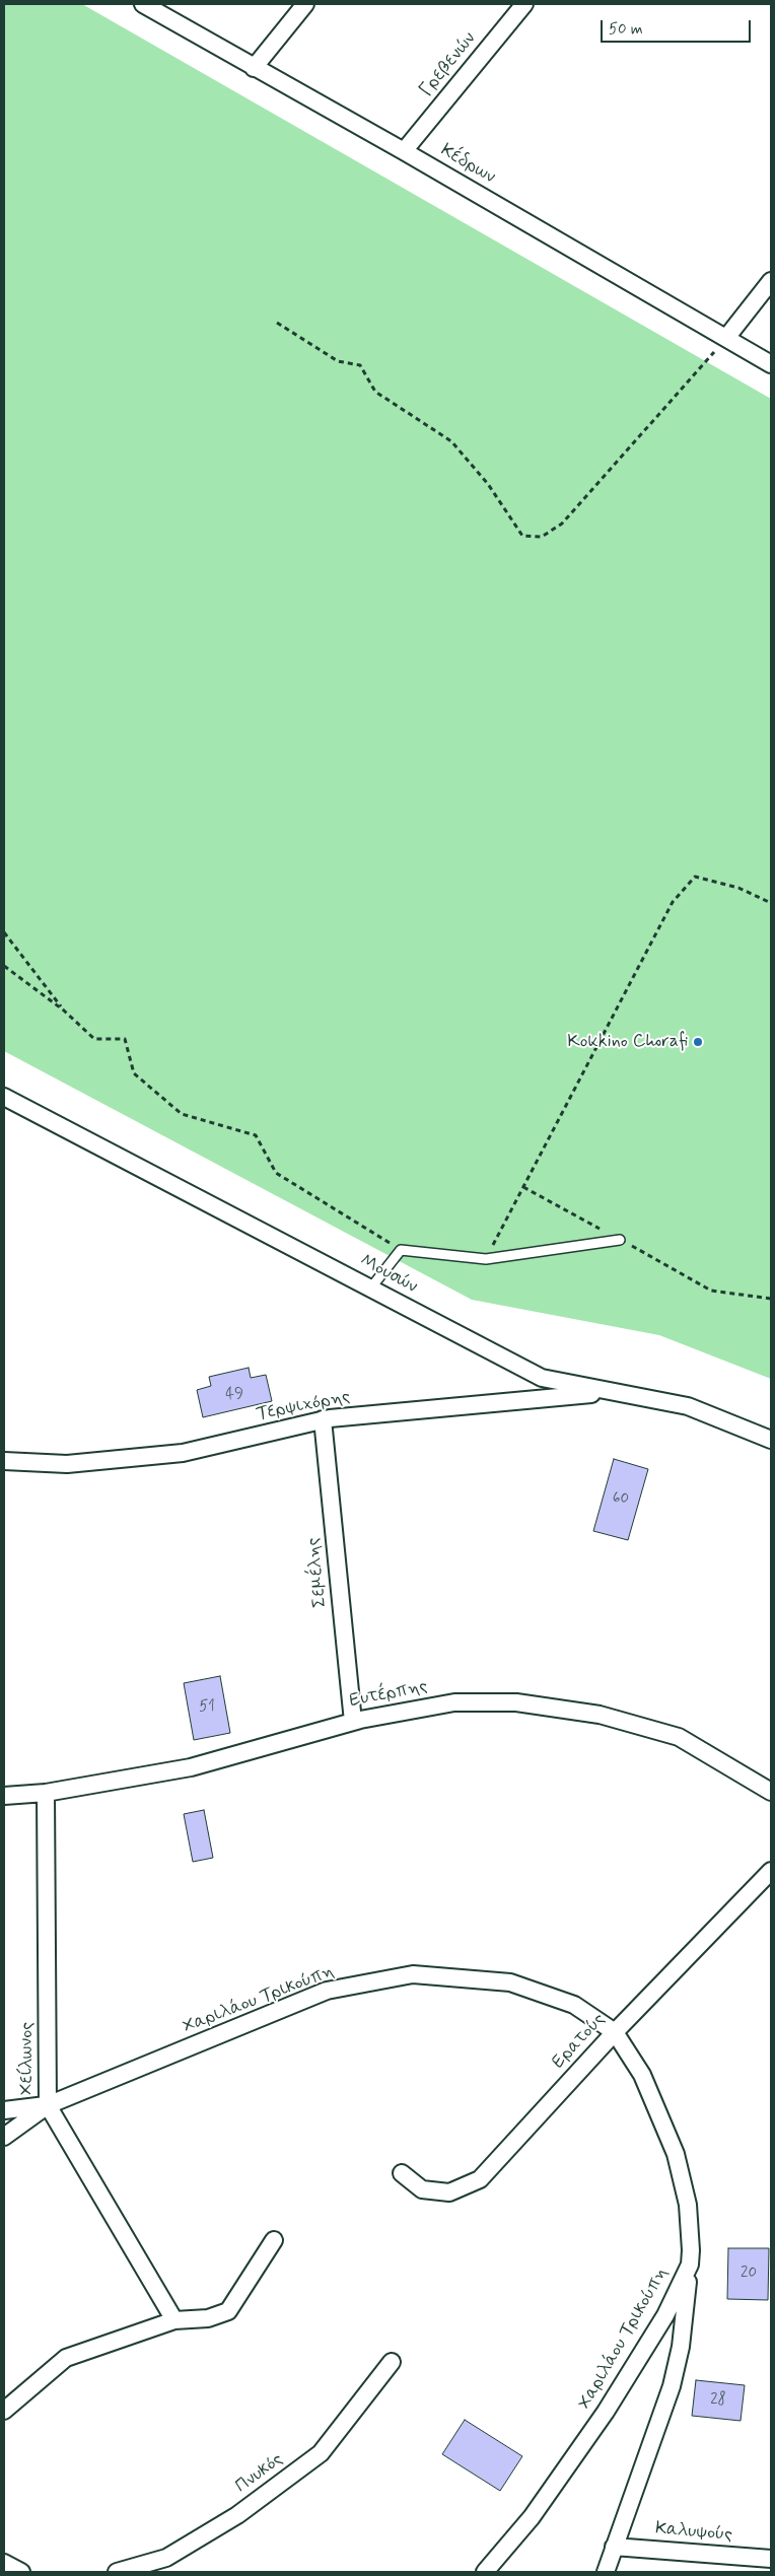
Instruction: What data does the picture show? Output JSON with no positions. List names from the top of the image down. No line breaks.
{"streets":{"street":["Γρεβενών","Κέδρων","Μουσών","Τερψιχόρης","Σεμέλης","Ευτέρπης","Χαριλάου Τρικούπη","Ερατούς","Χείλωνος","Πνυκός","Καλυψούς"]},"crossings":[["Γρεβενών","Κέδρων"],["Μουσών","Τερψιχόρης"],["Τερψιχόρης","Σεμέλης"],["Σεμέλης","Ευτέρπης"],["Ευτέρπης","Χείλωνος"],["Χαριλάου Τρικούπη","Ερατούς"],["Χαριλάου Τρικούπη","Χείλωνος"]],"places":["Kokkino Chorafi"],"house_numbers":["49","60","51","20","28"],"scale_bar":"50 m"}
